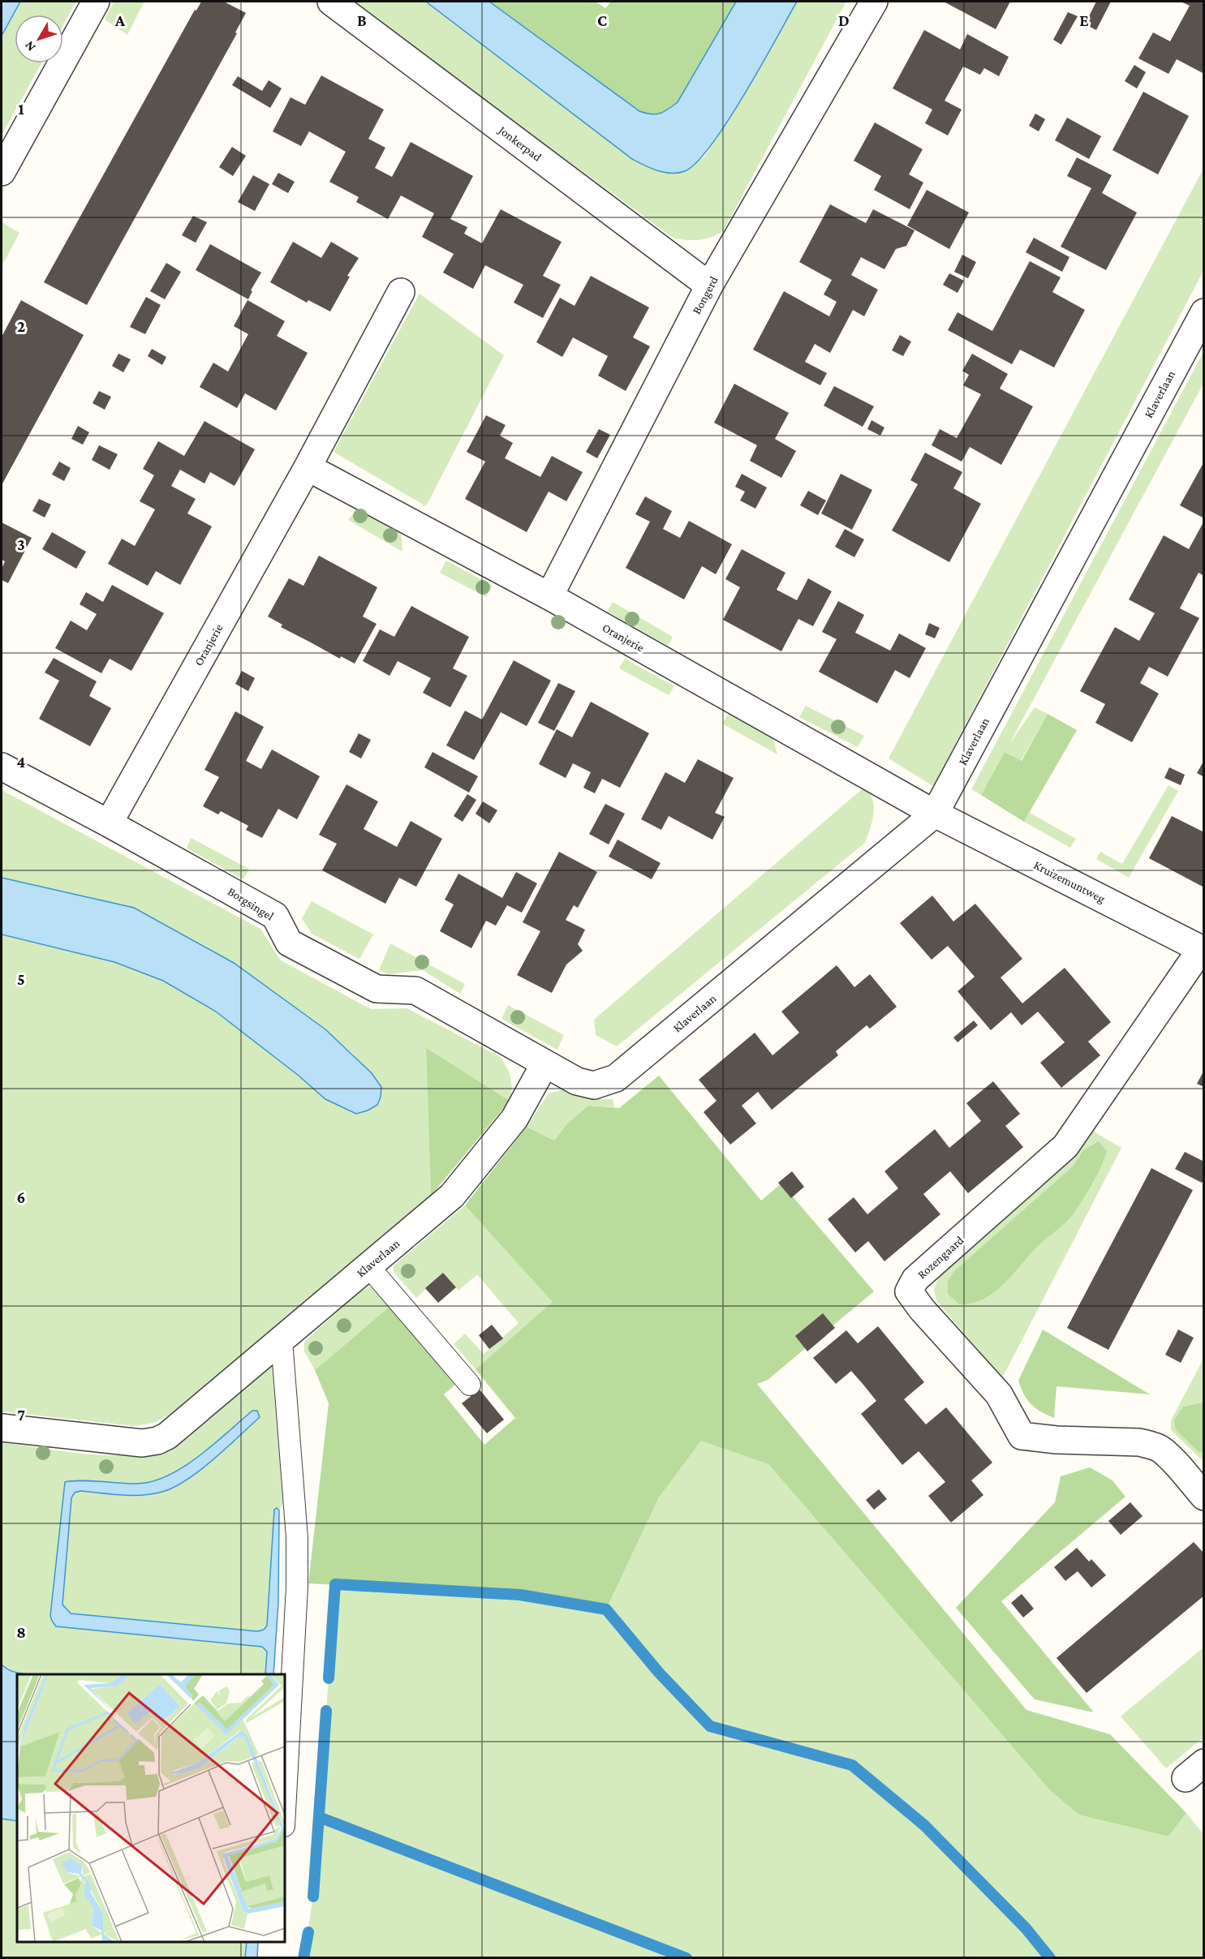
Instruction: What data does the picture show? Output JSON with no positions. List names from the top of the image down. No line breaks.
{"streets":{"street":["Jonkerpad","Bongerd","Klaverlaan","Oranjerie","Kruizemuntweg","Borgsingel","Rozengaard"]},"crossings":[["Jonkerpad","Bongerd"],["Bongerd","Oranjerie"],["Klaverlaan","Oranjerie"],["Klaverlaan","Kruizemuntweg"],["Klaverlaan","Borgsingel"],["Oranjerie","Kruizemuntweg"],["Oranjerie","Borgsingel"],["Kruizemuntweg","Rozengaard"]],"north":"bottom left","grid":{"columns":["A","B","C","D","E"],"rows":["1","2","3","4","5","6","7","8"]}}
